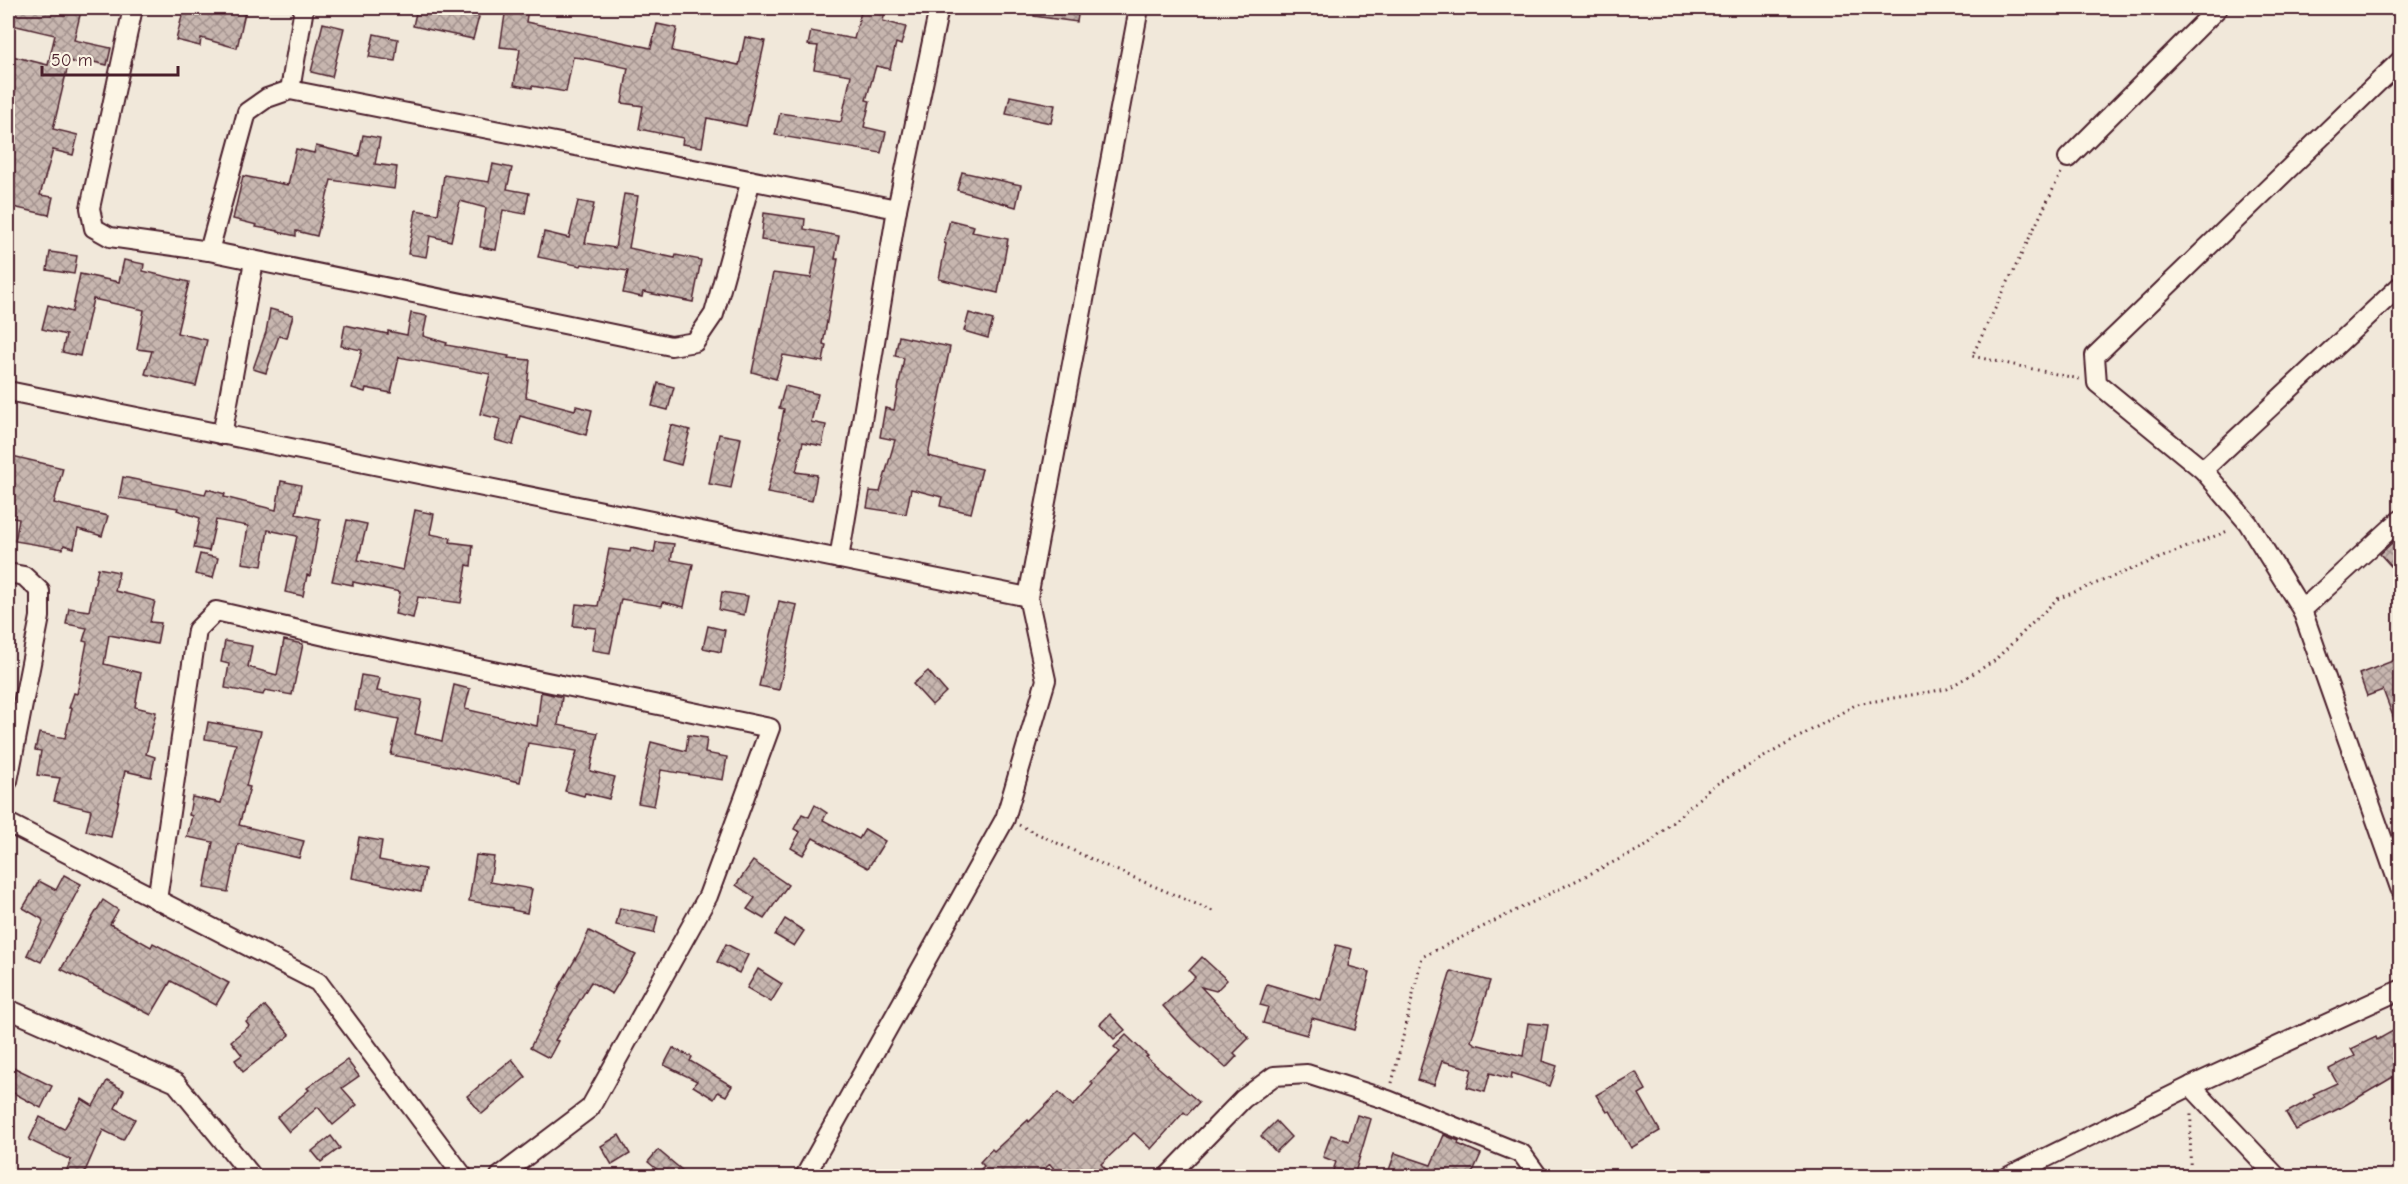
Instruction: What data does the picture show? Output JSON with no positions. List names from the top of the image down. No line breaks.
{"scale_bar":"50 m"}
